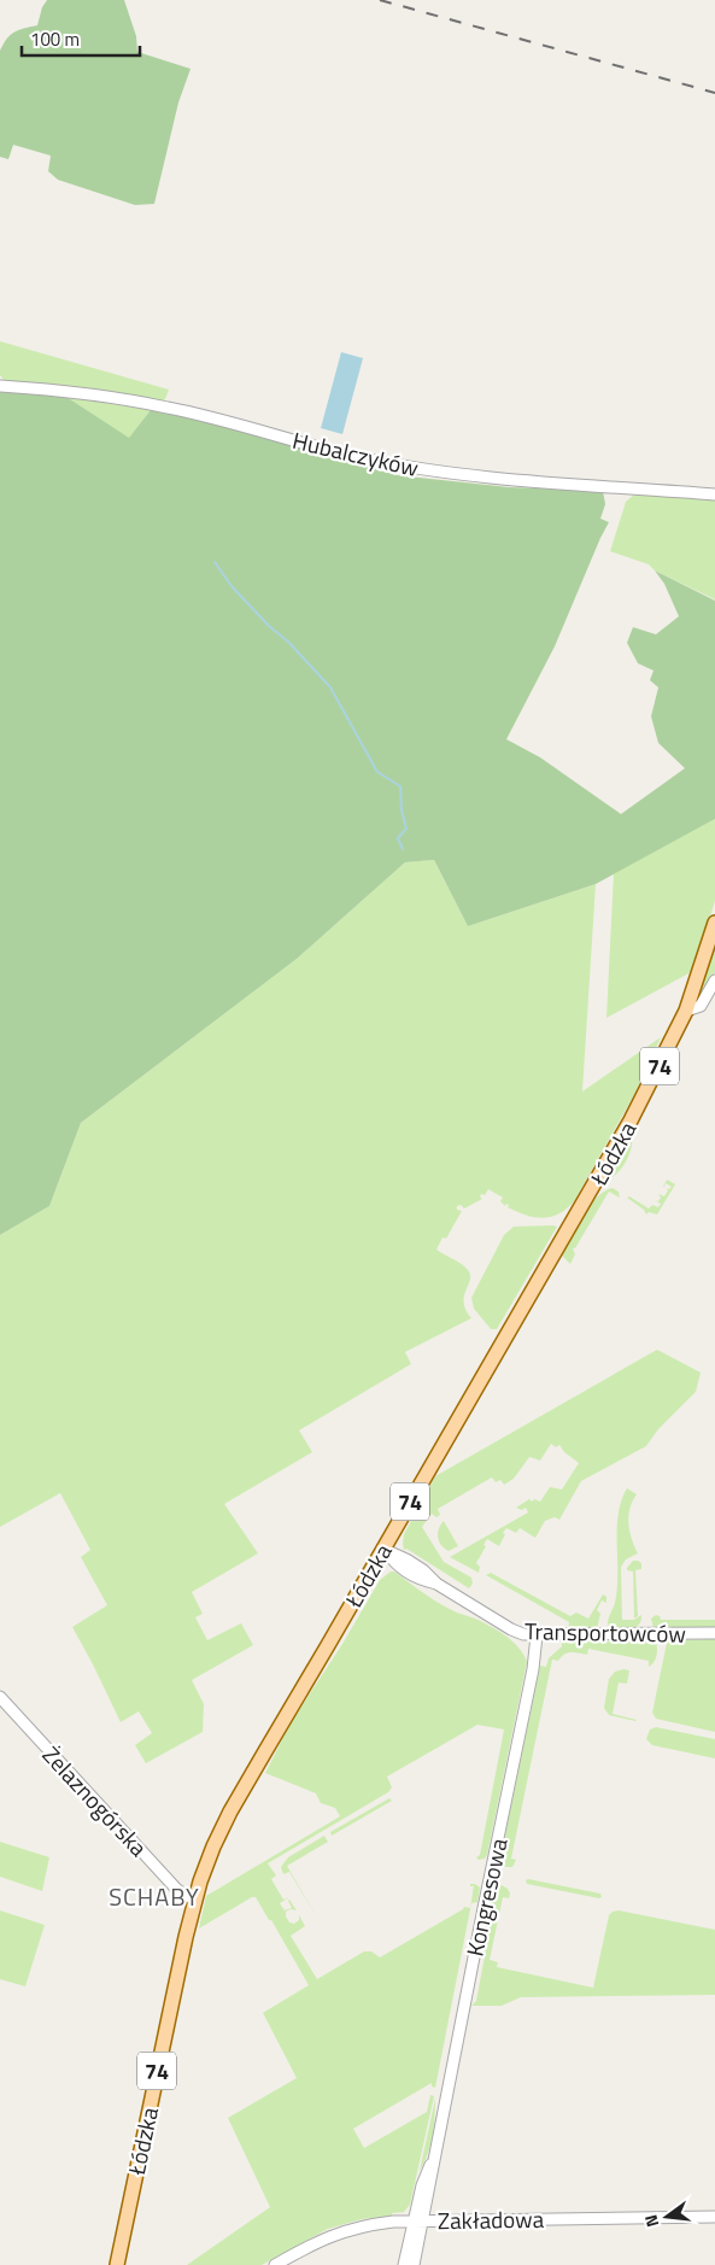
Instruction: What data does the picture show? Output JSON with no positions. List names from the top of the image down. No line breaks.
{"streets":{"main road":["74","Łódzka"],"street":["Hubalczyków","Transportowców","Żelaznogórska","Kongresowa","Zakładowa"]},"crossings":[["Łódzka","Transportowców"],["Łódzka","Żelaznogórska"],["Transportowców","Kongresowa"],["Kongresowa","Zakładowa"]],"districts":["SCHABY"],"scale_bar":"100 m","north":"left"}
